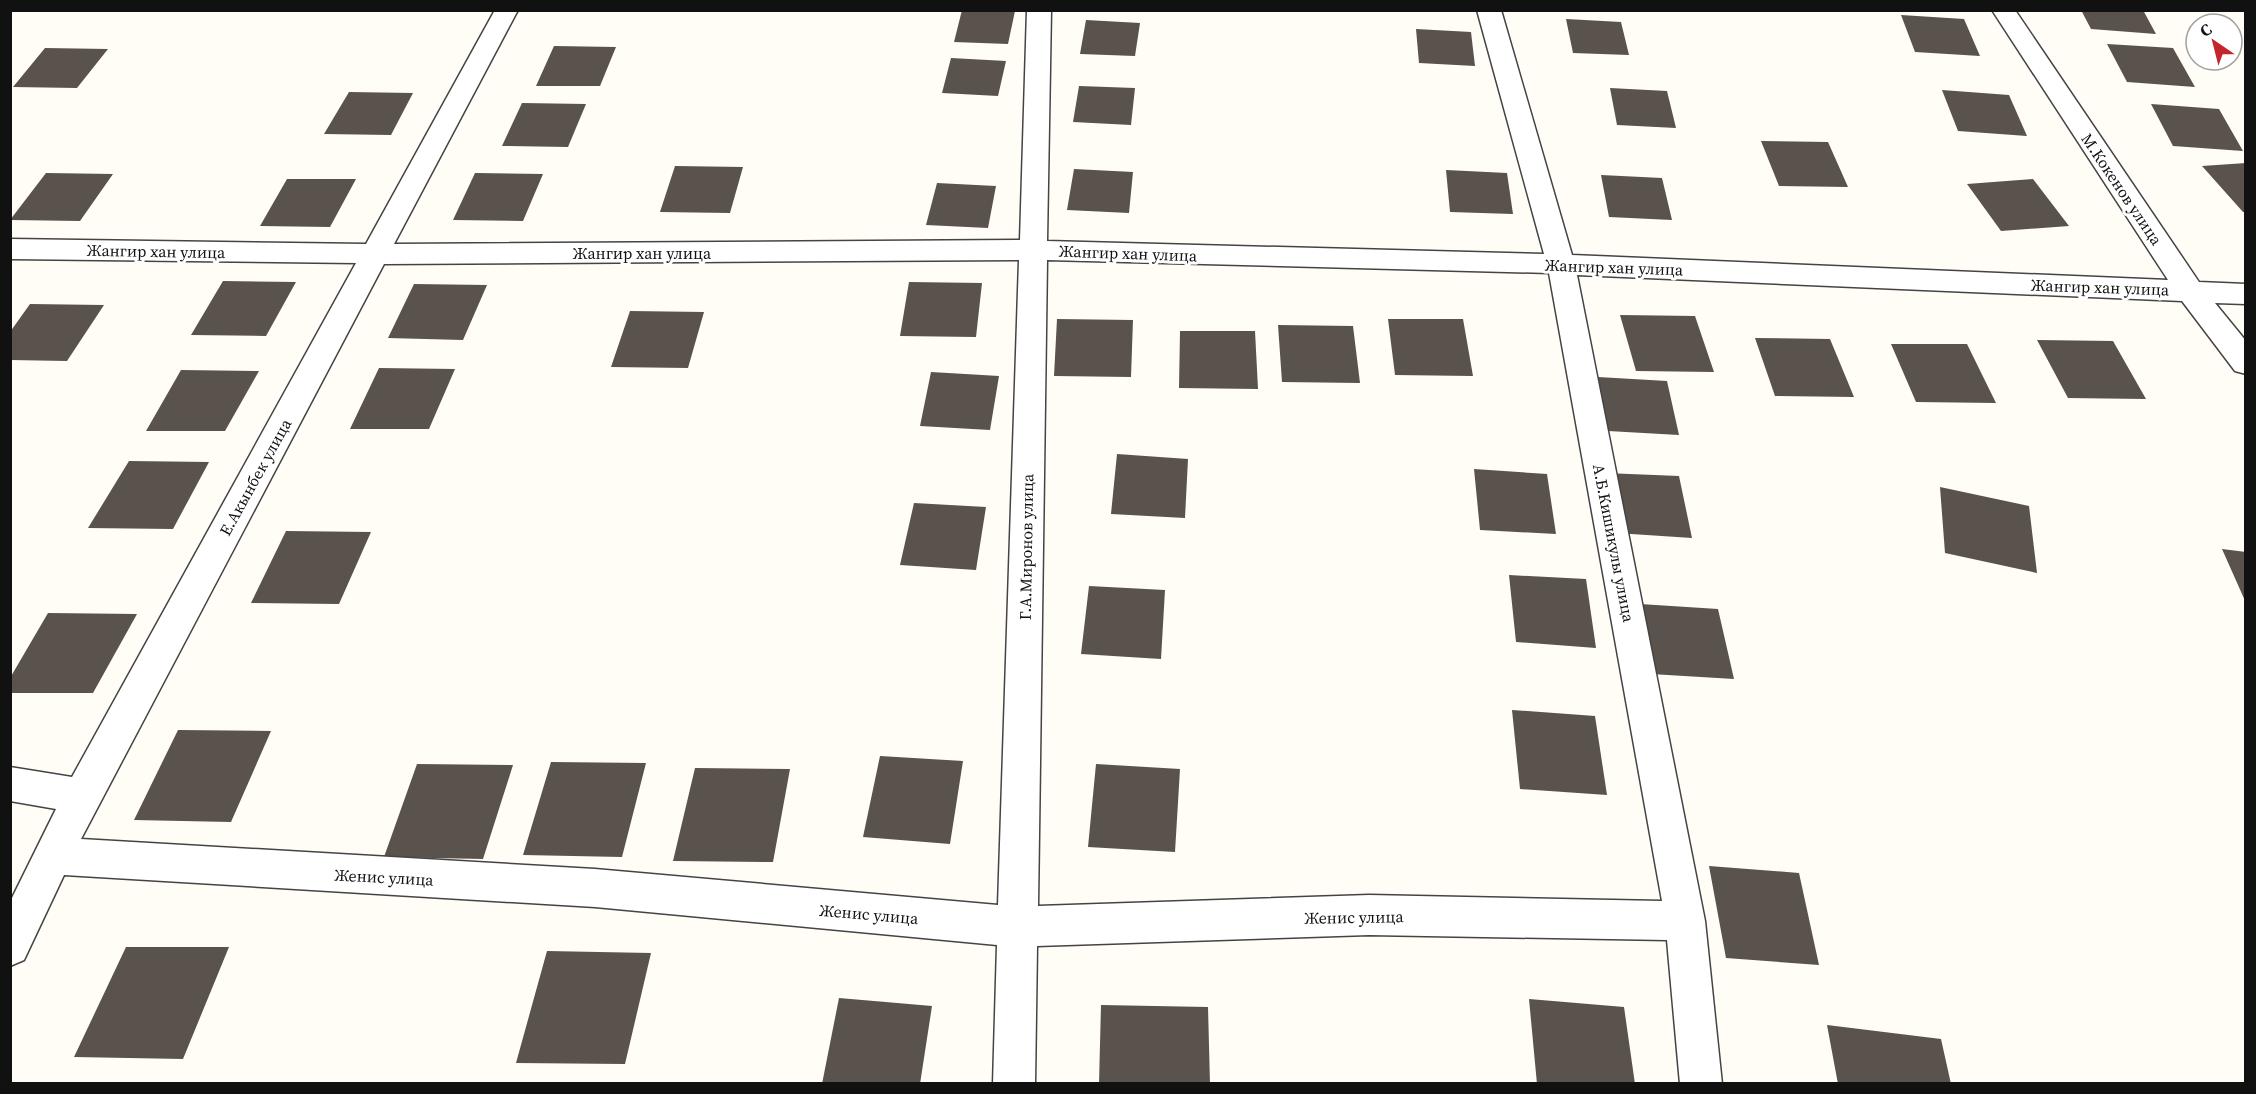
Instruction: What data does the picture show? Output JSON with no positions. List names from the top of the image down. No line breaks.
{"streets":{"street":["М.Кокенов улица","Жангир хан улица","Е.Акынбек улица","А.Б.Кишикулы улица","Г.А.Миронов улица","Женис улица"]},"crossings":[["М.Кокенов улица","Жангир хан улица"],["Жангир хан улица","Е.Акынбек улица"],["Жангир хан улица","А.Б.Кишикулы улица"],["Жангир хан улица","Г.А.Миронов улица"],["Е.Акынбек улица","Женис улица"],["А.Б.Кишикулы улица","Женис улица"],["Г.А.Миронов улица","Женис улица"]],"north":"top left"}
